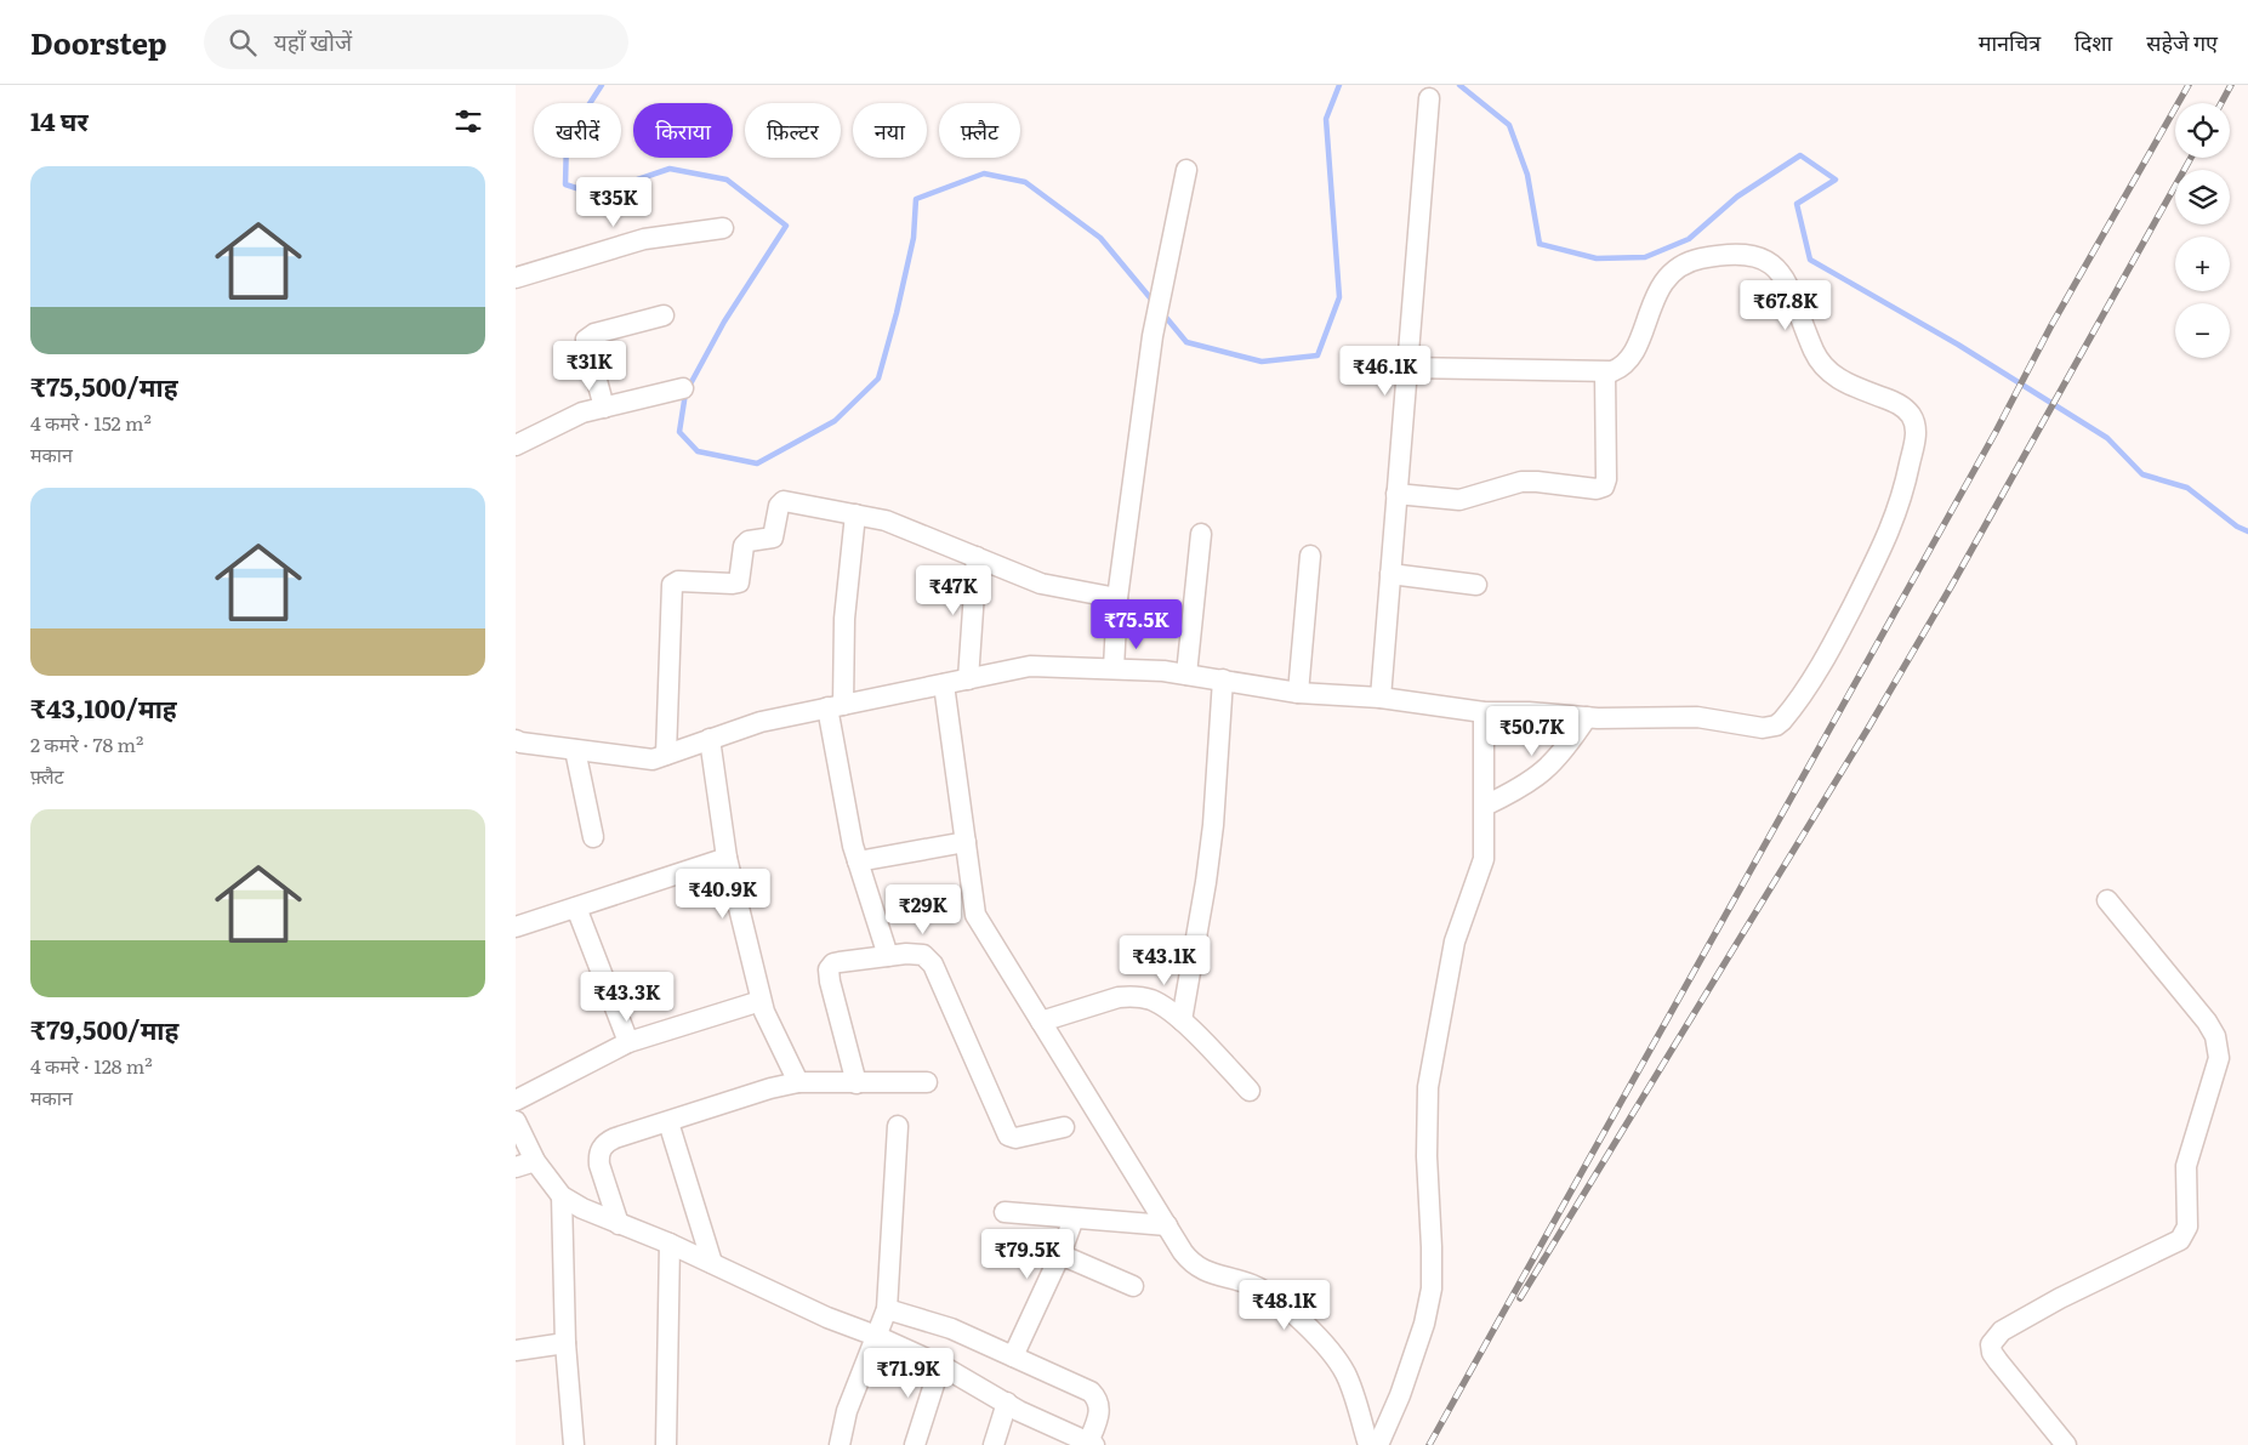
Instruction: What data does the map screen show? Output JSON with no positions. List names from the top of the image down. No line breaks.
{"page":{"header":"Doorstep","search":"यहाँ खोजें","nav":["मानचित्र","दिशा","सहेजे गए"],"heading":"14 घर","map_buttons":["+","−"],"chip":["खरीदें","किराया","फ़िल्टर","नया","फ़्लैट"],"list":[{"name":"₹75,500/माह","note":"4 कमरे · 152 m² · मकान"},{"name":"₹43,100/माह","note":"2 कमरे · 78 m² · फ़्लैट"},{"name":"₹79,500/माह","note":"4 कमरे · 128 m² · मकान"}],"price":["₹35K","₹67.8K","₹31K","₹46.1K","₹47K","₹75.5K","₹50.7K","₹40.9K","₹29K","₹43.1K","₹43.3K","₹79.5K","₹48.1K","₹71.9K"]}}
